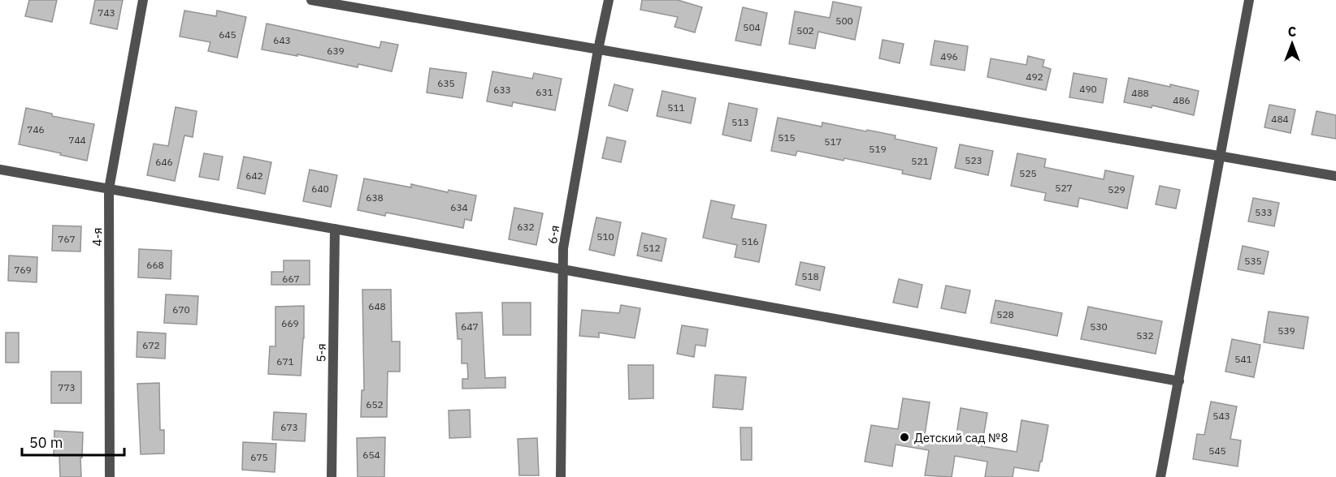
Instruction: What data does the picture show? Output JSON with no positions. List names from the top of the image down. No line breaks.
{"streets":{"street":["6-я","4-я","5-я"]},"places":["Детский сад №8"],"house_numbers":["743","500","504","502","645","643","639","496","492","635","490","633","631","488","486","511","484","513","746","515","744","517","519","523","521","646","525","642","527","640","529","638","634","533","632","510","767","516","512","535","668","769","518","667","648","670","528","669","647","530","539","532","672","541","671","773","652","543","673","545","654","675"],"scale_bar":"50 m","north":"top"}
